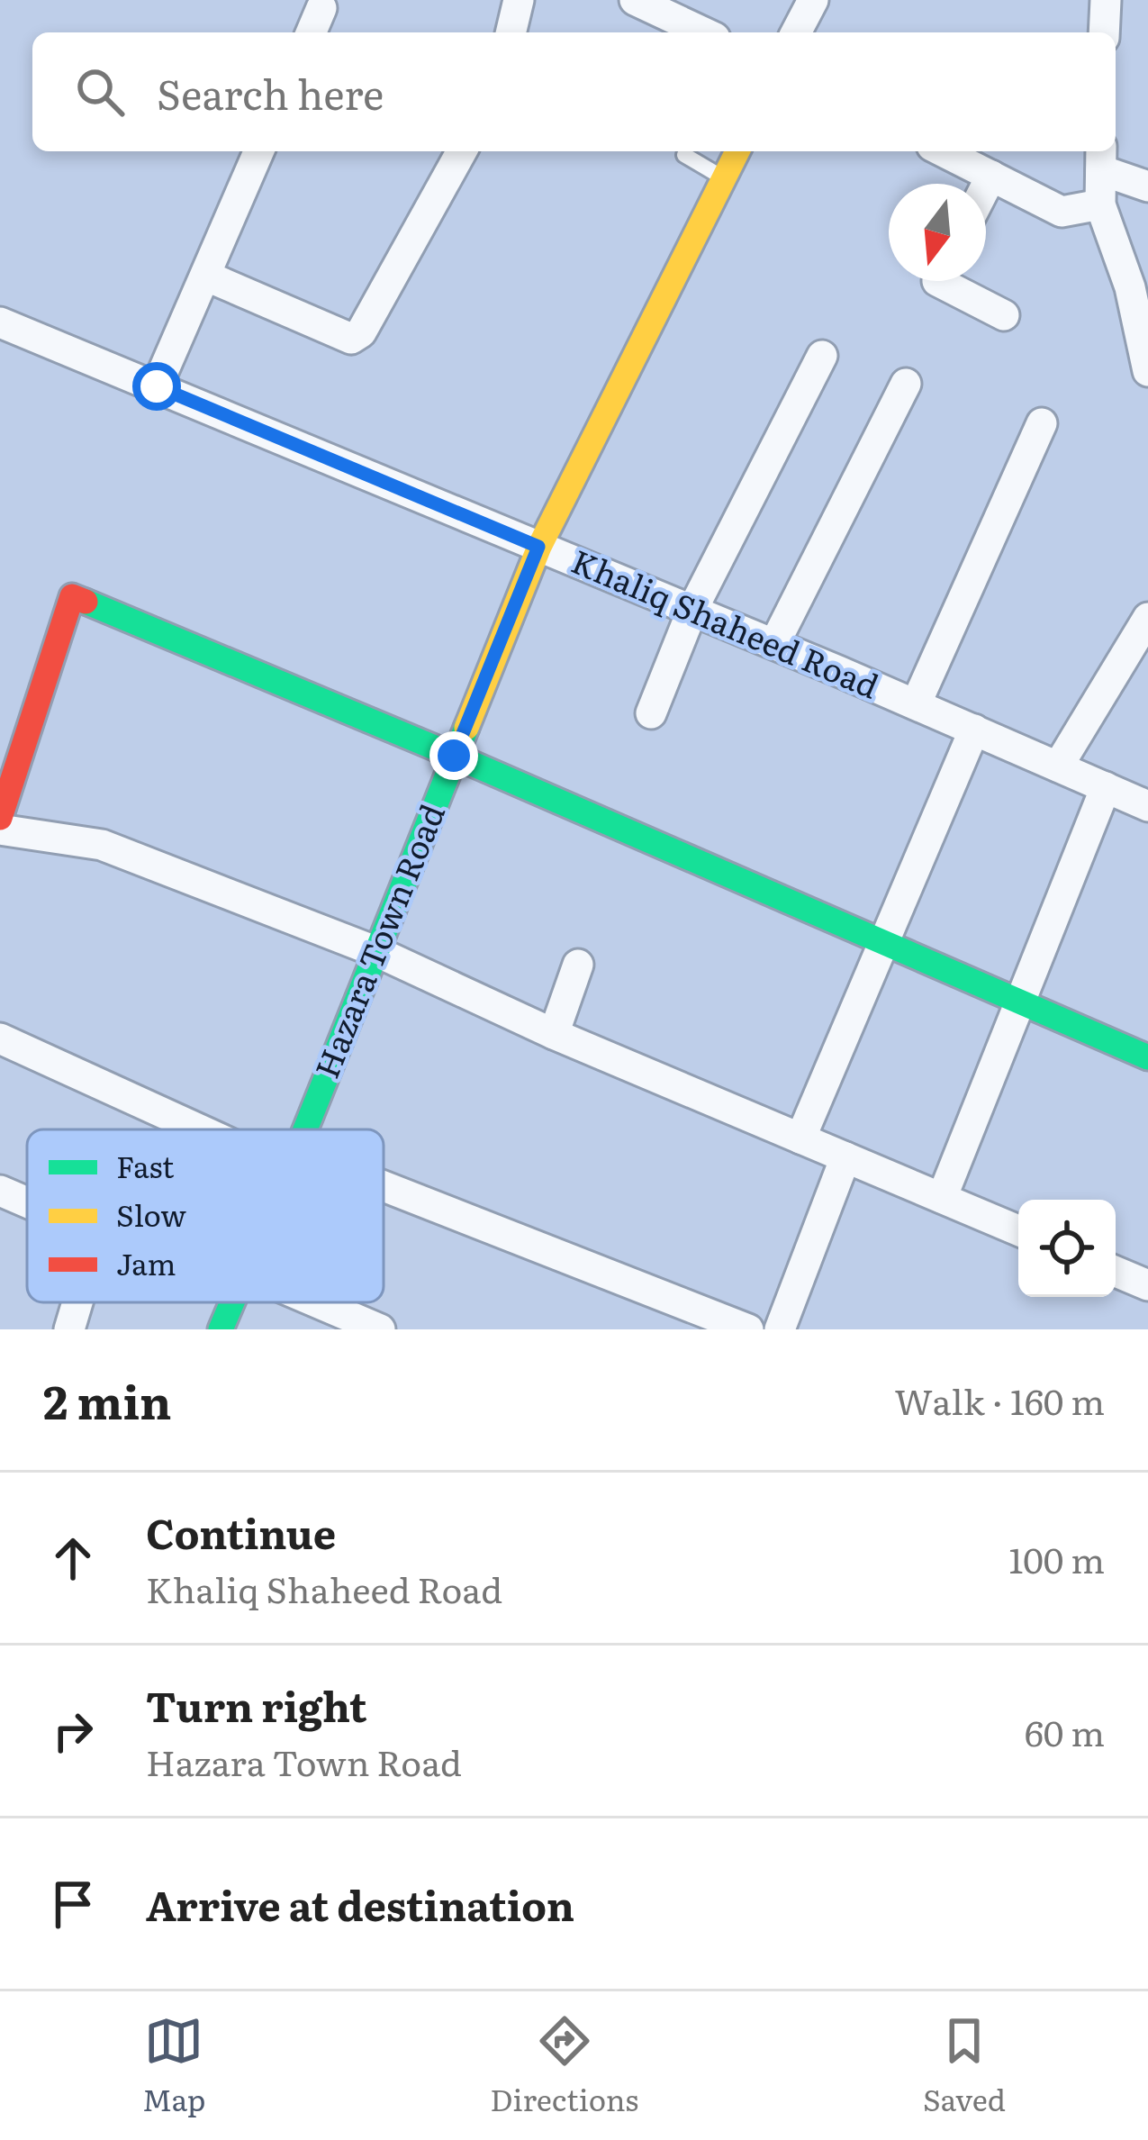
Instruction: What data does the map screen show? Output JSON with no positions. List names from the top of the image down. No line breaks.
{"streets":{"street":["Khaliq Shaheed Road","Hazara Town Road"]},"crossings":[["Khaliq Shaheed Road","Hazara Town Road"]],"legend":["Fast","Slow","Jam"],"north":"bottom","page":{"search":"Search here","heading":["2 min","Walk · 160 m"],"list":[["Continue","Khaliq Shaheed Road","100 m"],["Turn right","Hazara Town Road","60 m"],"Arrive at destination"],"nav":["Map","Directions","Saved"]}}
